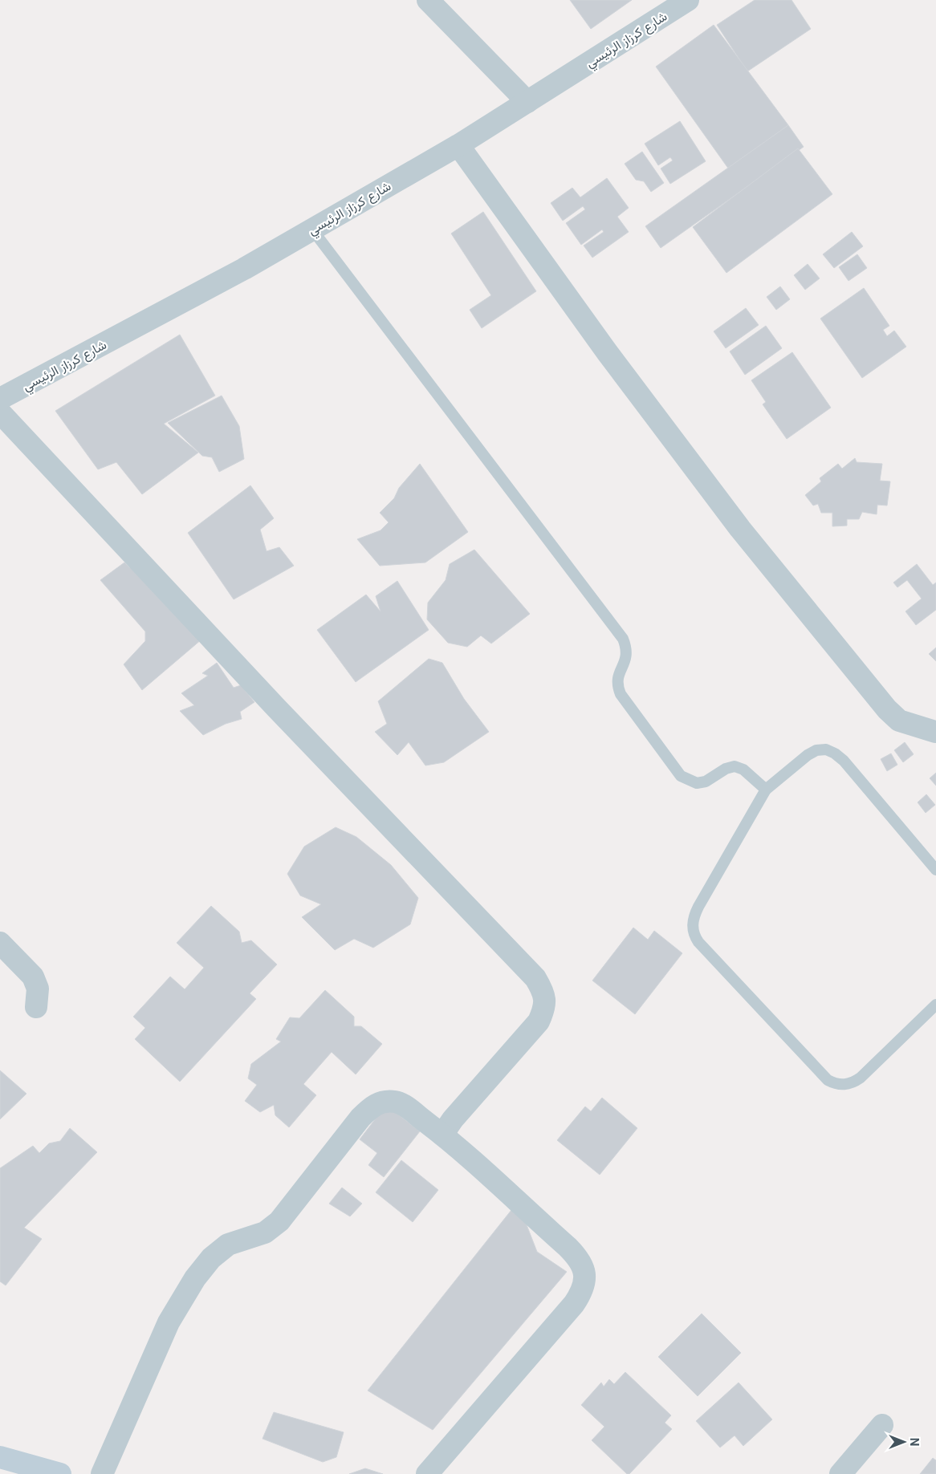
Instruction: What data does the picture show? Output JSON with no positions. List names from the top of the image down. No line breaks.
{"streets":{"street":["شارع كرزاز الرئيسي"]},"north":"right"}
